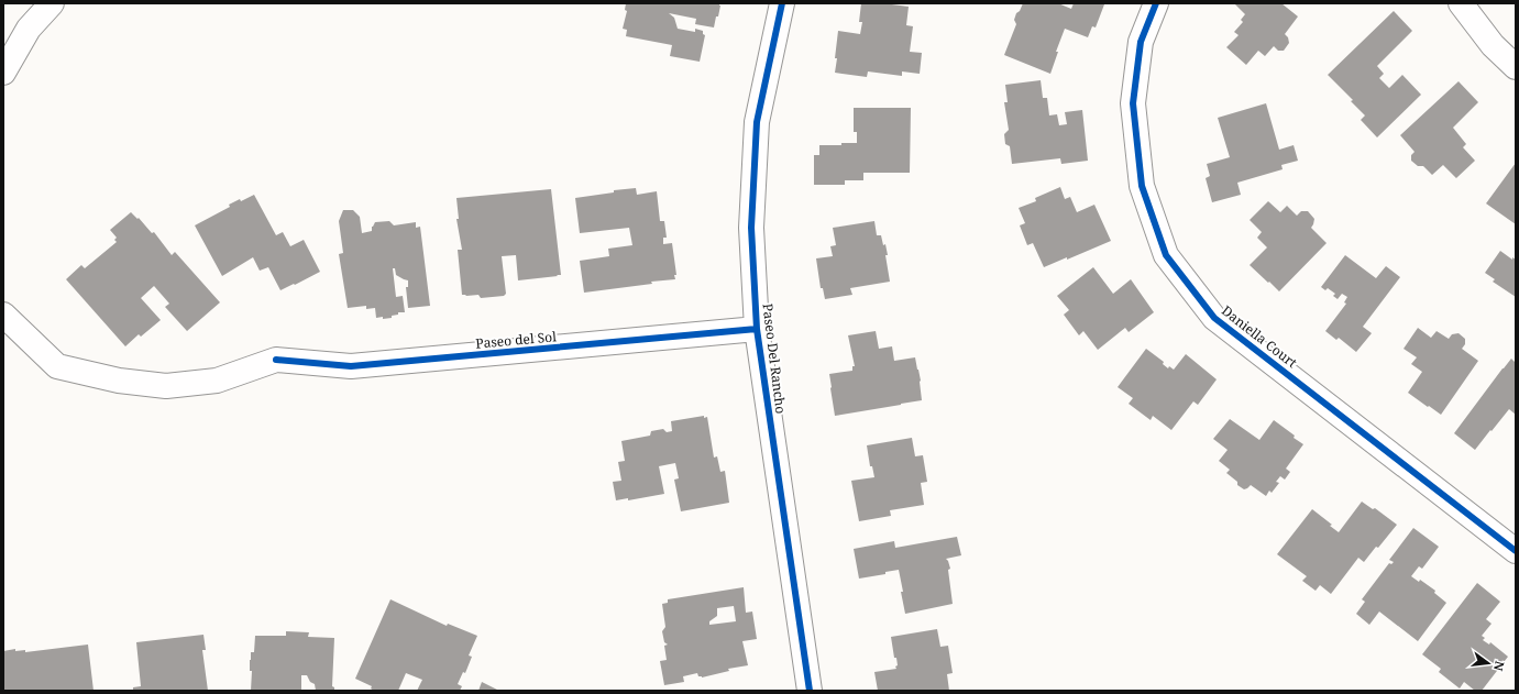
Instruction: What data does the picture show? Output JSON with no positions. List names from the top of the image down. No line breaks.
{"streets":{"street":["Daniella Court","Paseo del Sol","Paseo Del Rancho"]},"crossings":[["Paseo del Sol","Paseo Del Rancho"]],"north":"right"}
